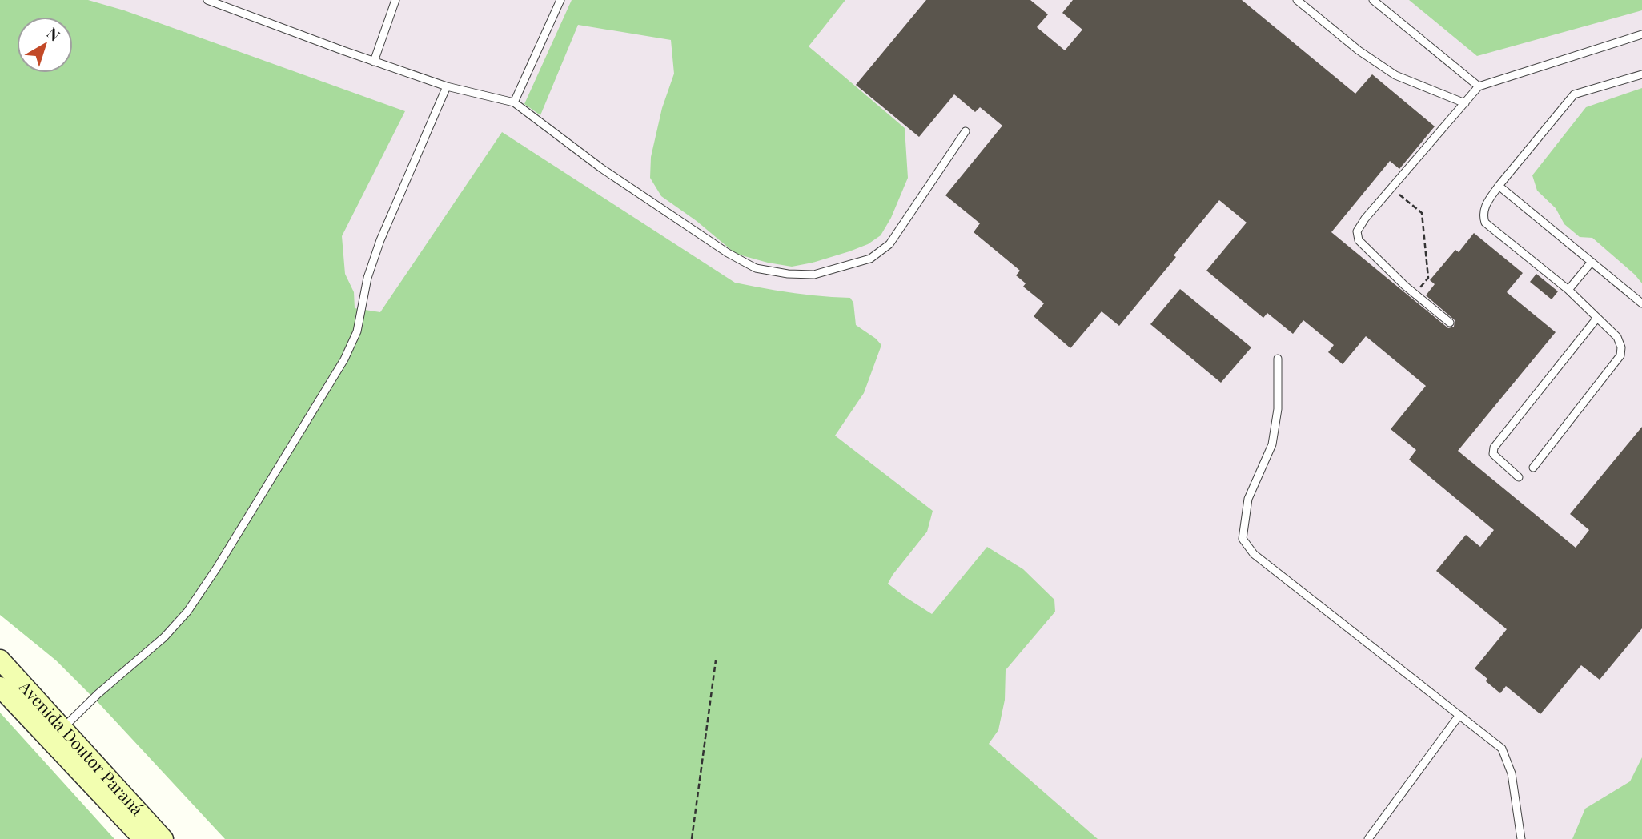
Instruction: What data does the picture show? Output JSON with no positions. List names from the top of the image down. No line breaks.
{"streets":{"main road":["Avenida Doutor Paraná"]},"north":"top right"}
